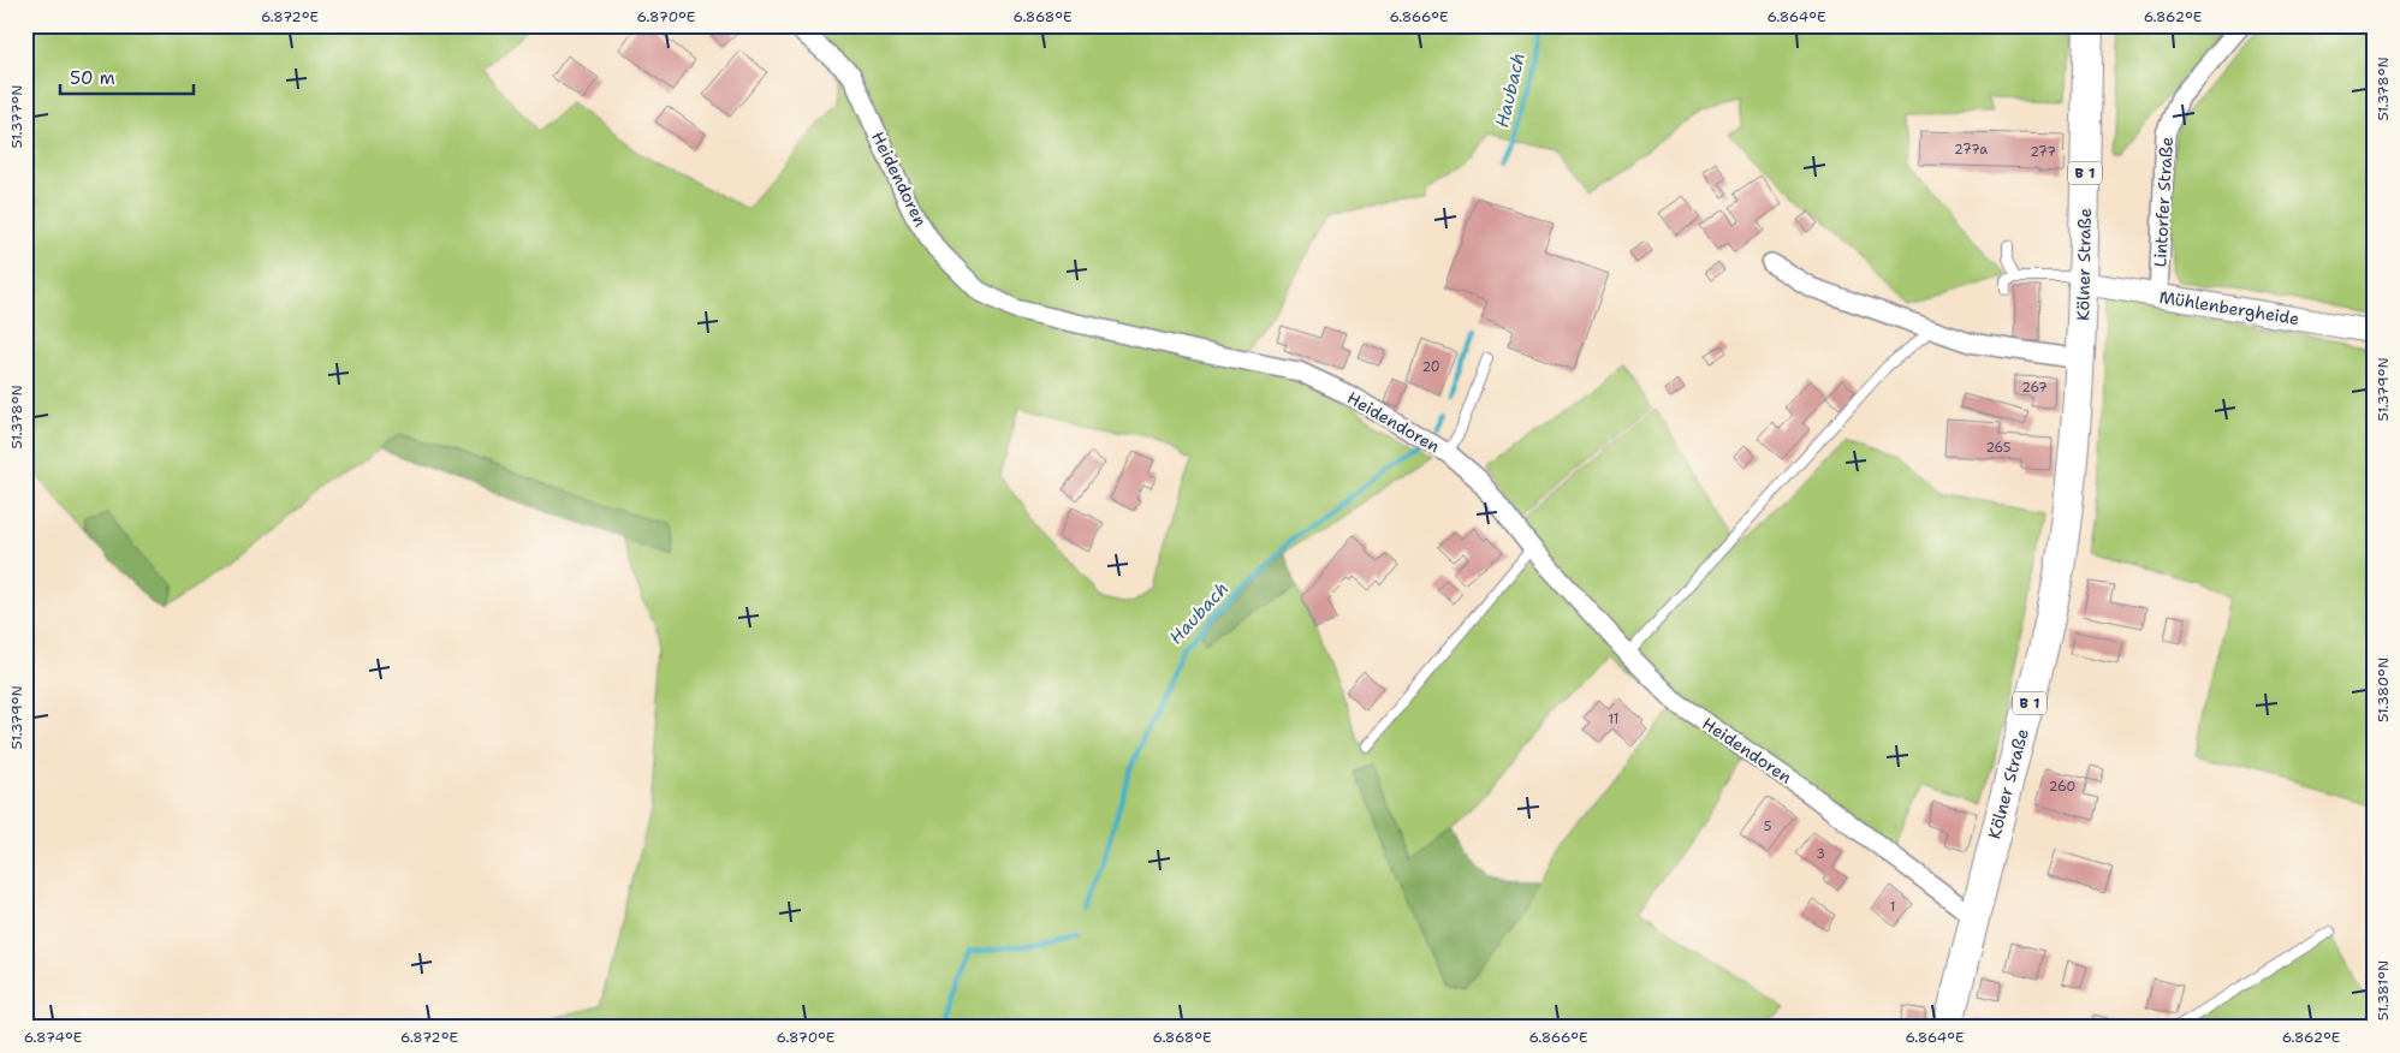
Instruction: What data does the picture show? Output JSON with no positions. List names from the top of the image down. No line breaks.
{"streets":{"main road":["B 1","Kölner Straße"],"street":["Heidendoren","Lintorfer Straße","Mühlenbergheide"]},"crossings":[["Heidendoren","Kölner Straße"],["Lintorfer Straße","Mühlenbergheide"],["Kölner Straße","Mühlenbergheide"]],"water":["Haubach"],"house_numbers":["277a","277","20","267","265","11","260","5","3","1"],"scale_bar":"50 m","coordinates":["6.872°E","6.870°E","6.868°E","6.866°E","6.864°E","6.862°E","51.378°N","51.377°N","51.379°N","51.380°N","51.381°N","6.874°E"]}
